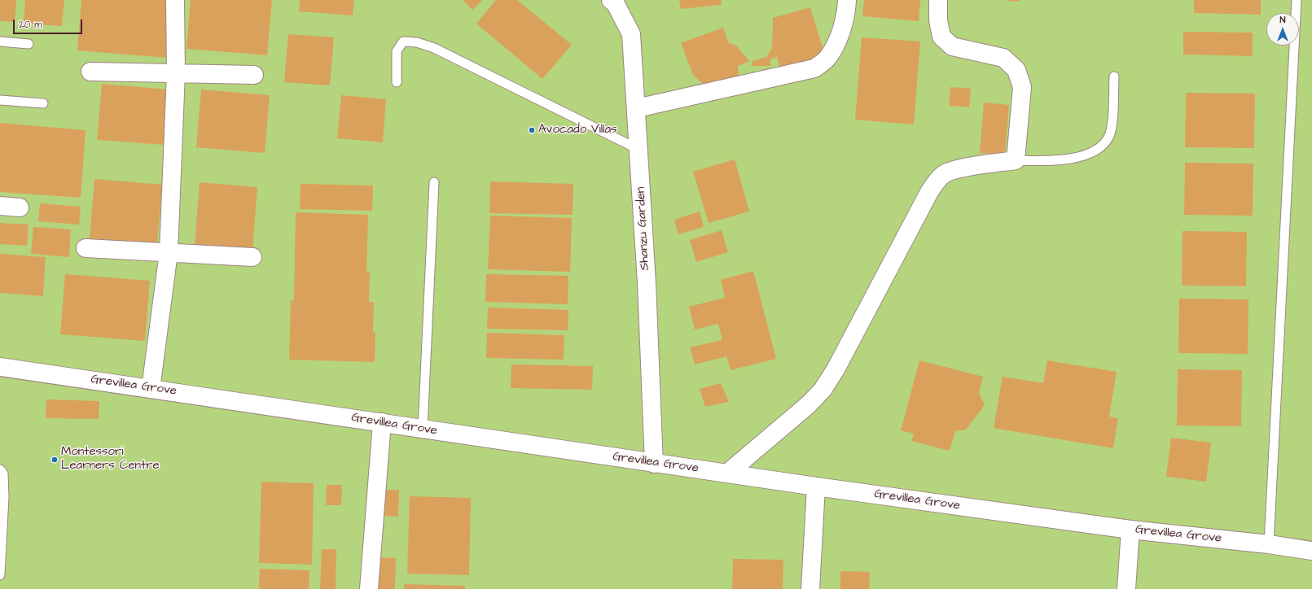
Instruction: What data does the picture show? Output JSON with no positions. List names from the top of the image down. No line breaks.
{"streets":{"street":["Shanzu Garden","Grevillea Grove"]},"crossings":[["Shanzu Garden","Grevillea Grove"]],"places":["Avocado Villas","Montessori Learners Centre"],"scale_bar":"20 m","north":"top"}
